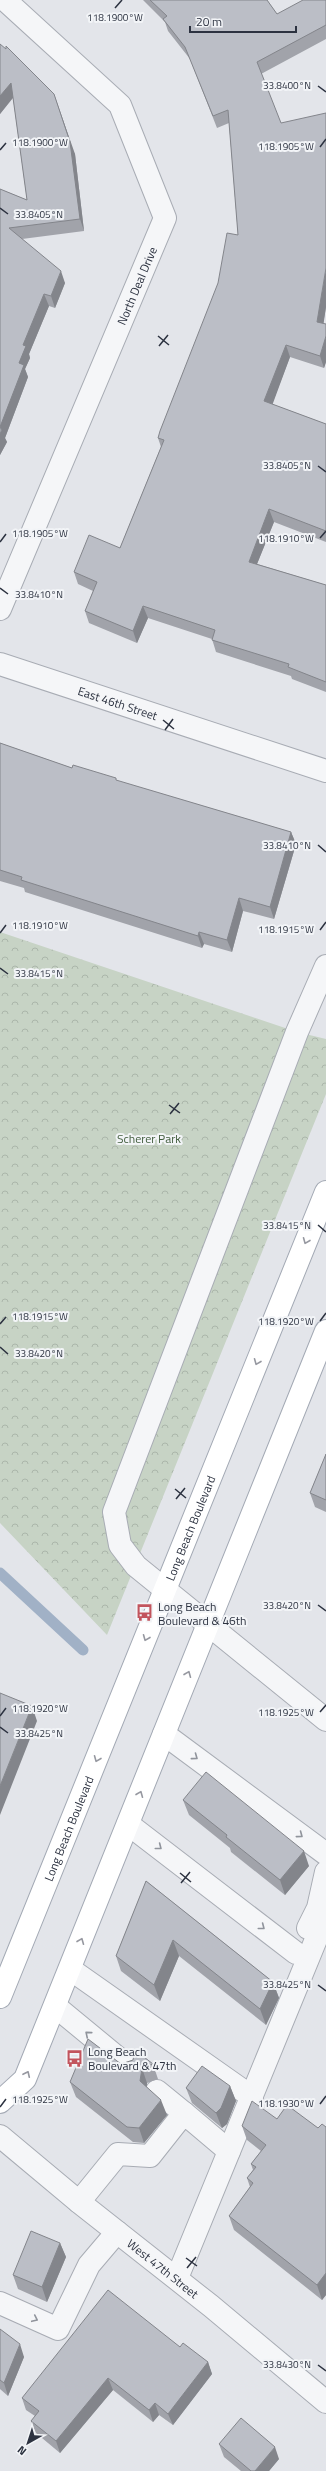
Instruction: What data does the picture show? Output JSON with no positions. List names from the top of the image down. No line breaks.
{"streets":{"main road":["Long Beach Boulevard"],"street":["North Deal Drive","East 46th Street","West 47th Street"]},"parks":["Scherer Park"],"places":{"bus stop":["Long Beach Boulevard & 46th","Long Beach Boulevard & 47th"]},"scale_bar":"20 m","north":"bottom left","coordinates":["118.1900°W","33.8400°N","118.1905°W","33.8405°N","118.1910°W","33.8410°N","118.1915°W","33.8415°N","118.1920°W","33.8420°N","118.1925°W","33.8425°N","118.1930°W","33.8430°N"]}
